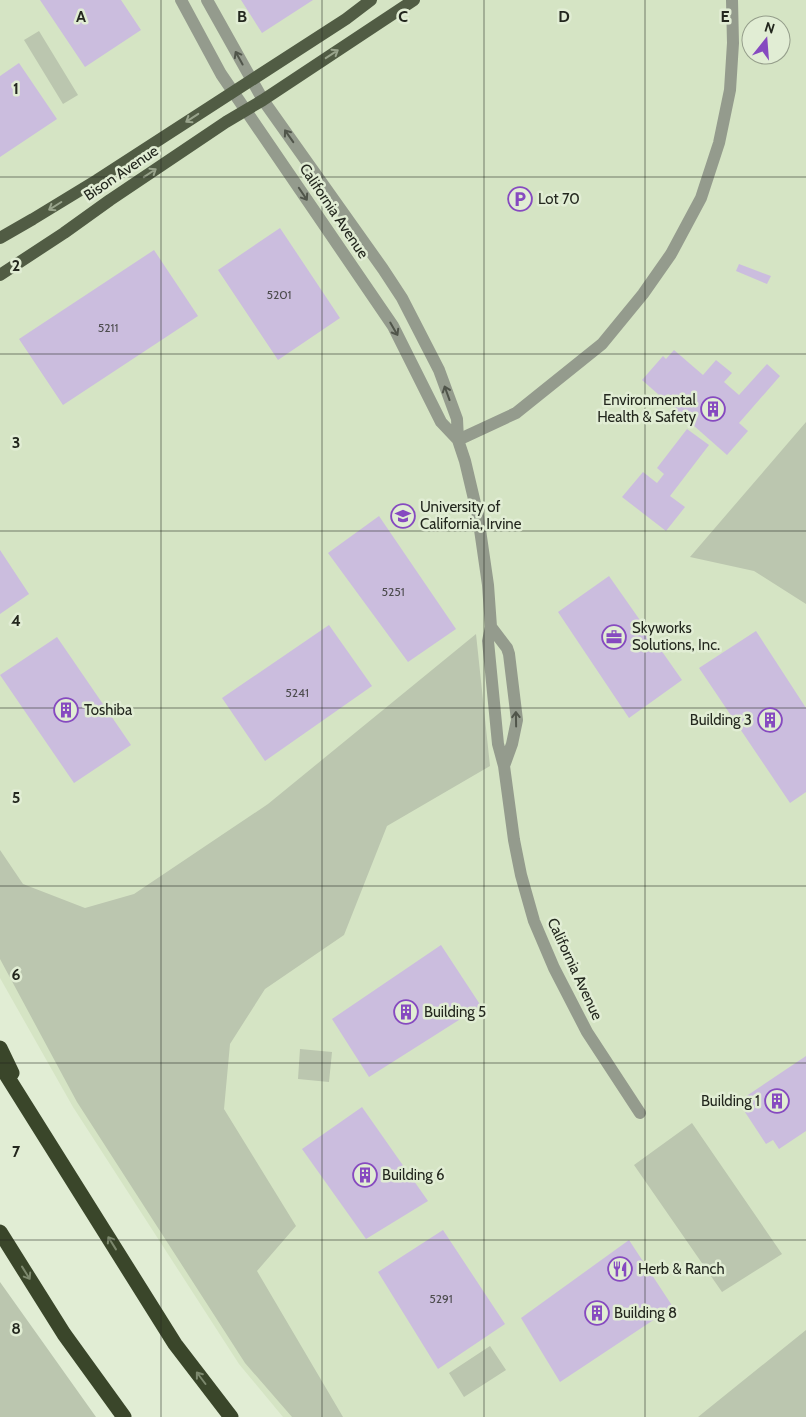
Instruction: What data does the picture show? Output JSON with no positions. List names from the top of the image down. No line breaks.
{"streets":{"main road":["Bison Avenue"],"street":["California Avenue"]},"crossings":[["Bison Avenue","California Avenue"]],"places":{"parking":["Lot 70"],"building":["Environmental Health & Safety","Toshiba","Building 3","Building 5","Building 1","Building 6","Building 8"],"school or university":["University of California, Irvine"],"office":["Skyworks Solutions, Inc."],"restaurant":["Herb & Ranch"]},"house_numbers":["5201","5211","5251","5241","5291"],"north":"top","grid":{"columns":["A","B","C","D","E"],"rows":["1","2","3","4","5","6","7","8"]}}
